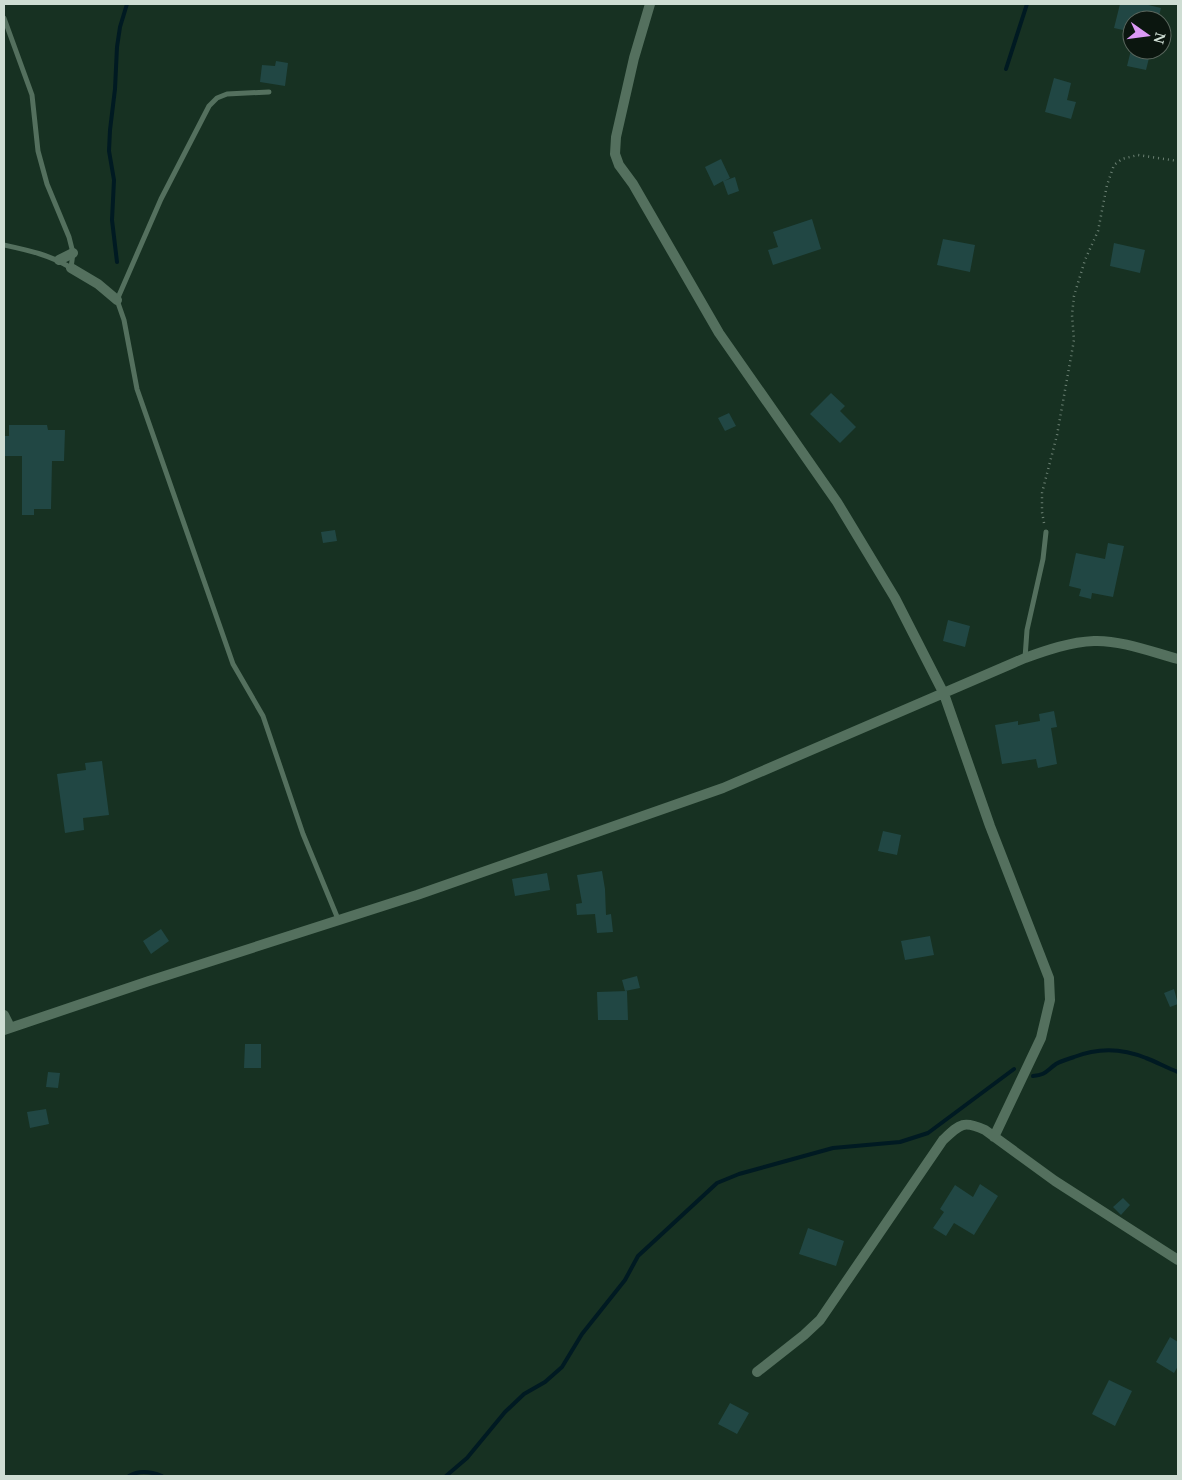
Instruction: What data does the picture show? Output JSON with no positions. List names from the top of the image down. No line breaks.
{"north":"right"}
